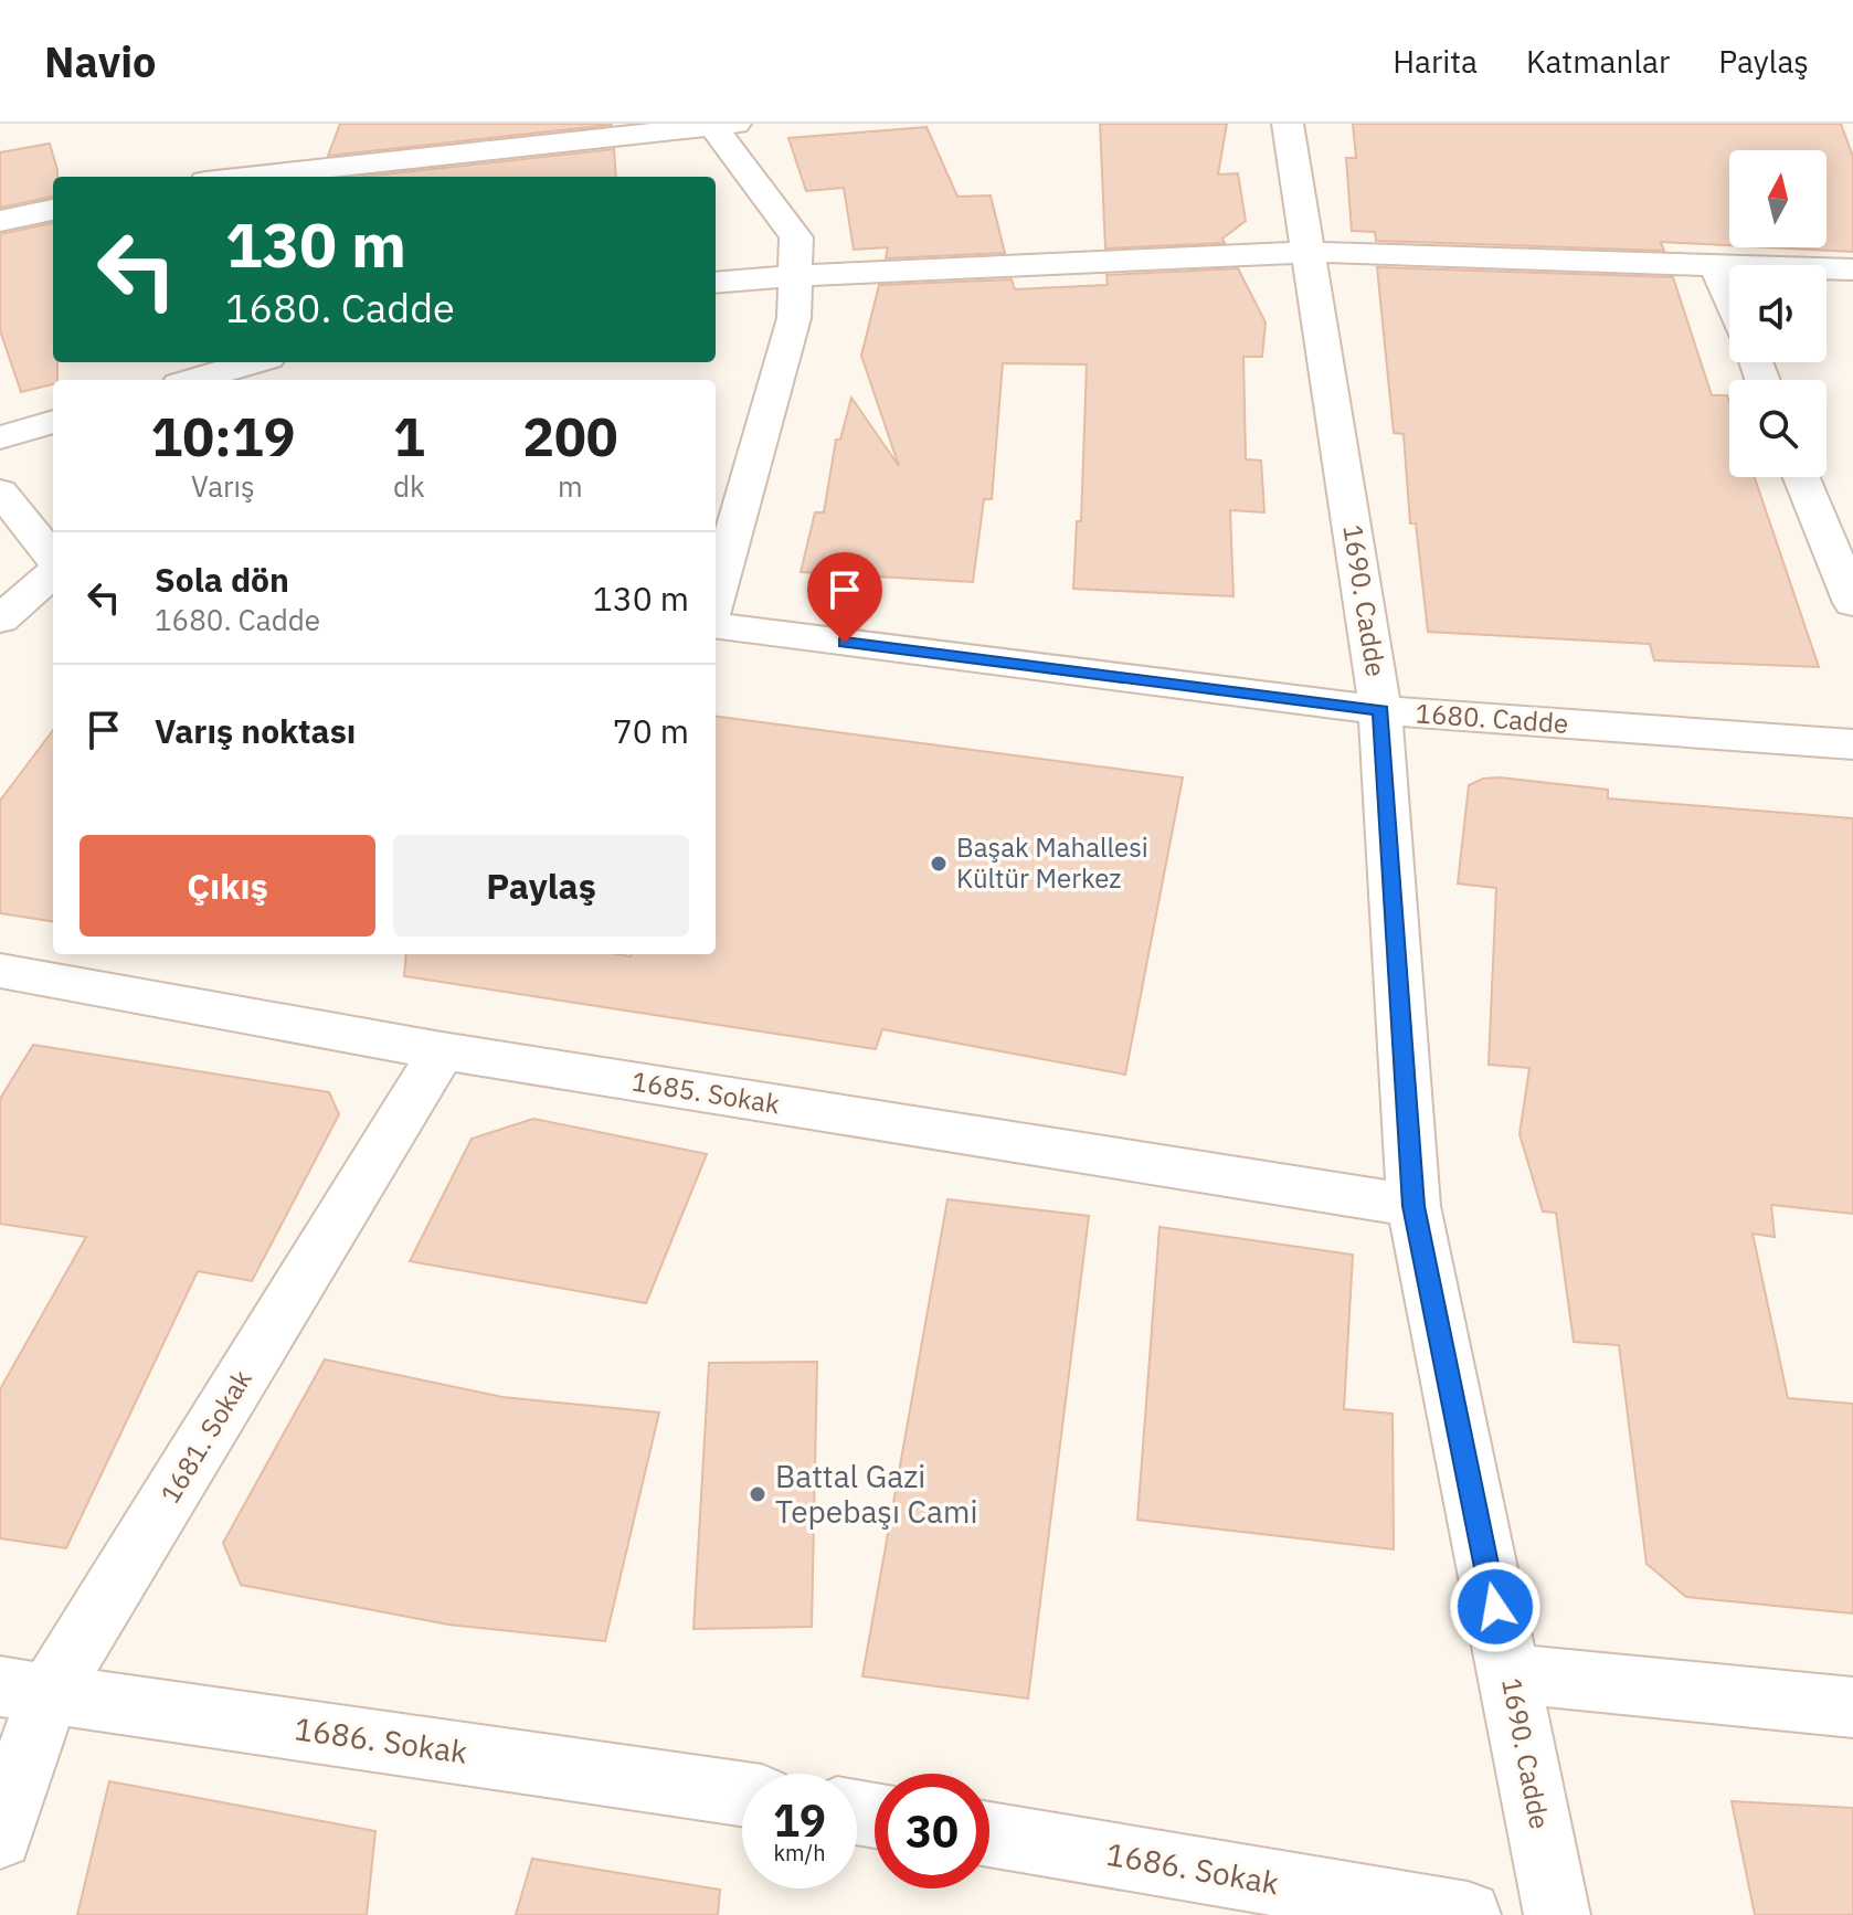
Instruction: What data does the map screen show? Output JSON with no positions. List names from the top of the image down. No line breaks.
{"streets":{"street":["1690. Cadde","1680. Cadde","1685. Sokak","1681. Sokak","1686. Sokak"]},"crossings":[["1690. Cadde","1680. Cadde"],["1690. Cadde","1685. Sokak"],["1685. Sokak","1681. Sokak"],["1681. Sokak","1686. Sokak"]],"places":["Başak Mahallesi Kültür Merkez","Battal Gazi Tepebaşı Cami"],"north":"top","page":{"header":"Navio","nav":["Harita","Katmanlar","Paylaş"],"turn":["130 m","1680. Cadde"],"eta":["10:19","Varış","1","dk","200","m"],"list":[{"name":"Sola dön","note":"1680. Cadde","value":"130 m"},{"name":"Varış noktası","value":"70 m"}],"buttons":["Çıkış","Paylaş"],"speed":"19 km/h","limit":"30"}}
